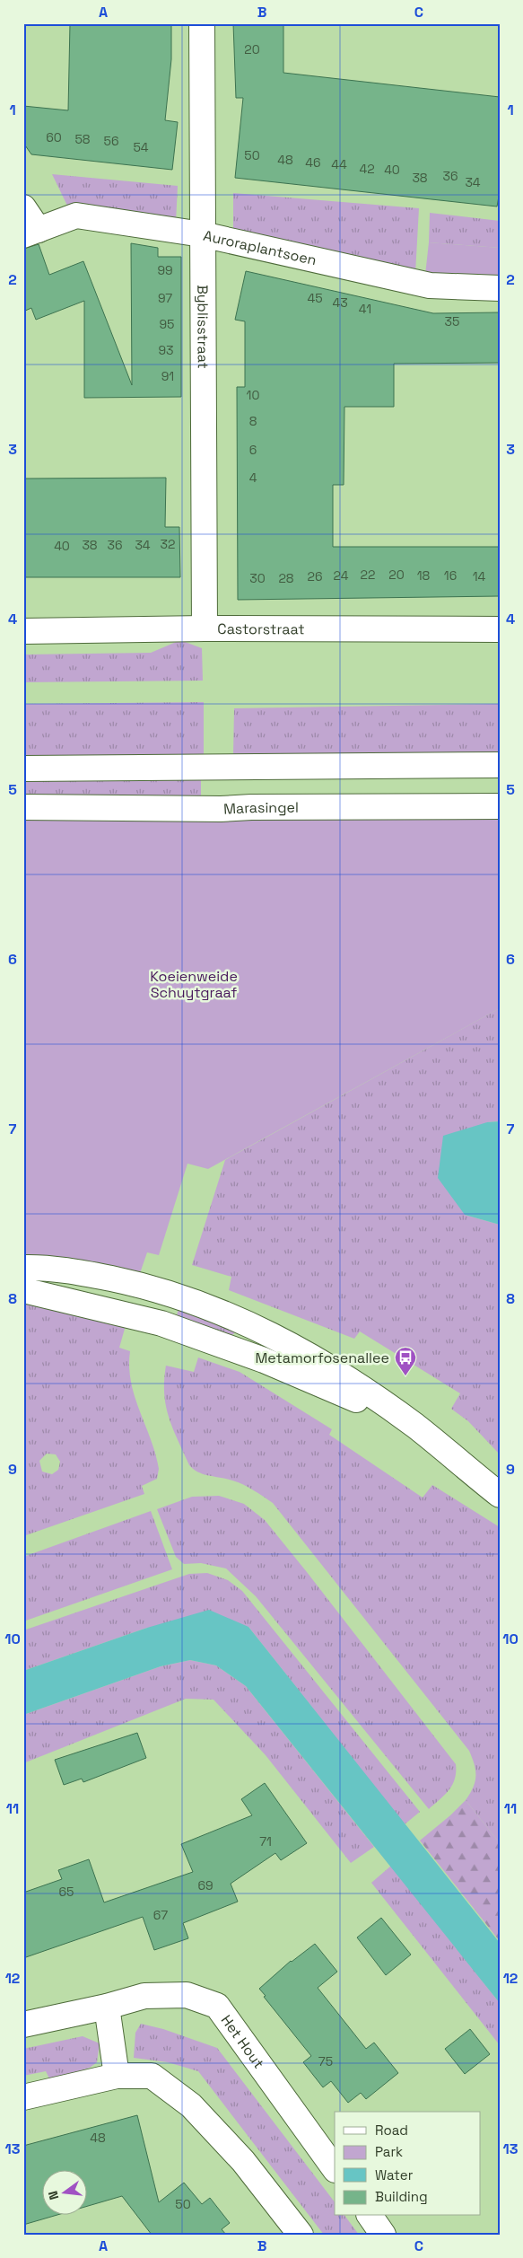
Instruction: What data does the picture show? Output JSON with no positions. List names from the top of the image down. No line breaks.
{"streets":{"street":["Auroraplantsoen","Byblisstraat","Castorstraat","Marasingel","Het Hout"]},"crossings":[["Auroraplantsoen","Byblisstraat"],["Byblisstraat","Castorstraat"]],"parks":["Koeienweide Schuytgraaf"],"places":{"bus stop":["Metamorfosenallee"]},"house_numbers":["20","60","58","56","54","50","48","46","44","42","40","36","38","34","99","97","45","43","41","35","95","93","91","10","8","6","4","32","38","36","34","40","22","20","24","18","16","26","14","30","28","71","69","65","67","75","48","50"],"legend":["Road","Park","Water","Building"],"north":"left","grid":{"columns":["A","B","C"],"rows":["1","2","3","4","5","6","7","8","9","10","11","12","13"]}}
